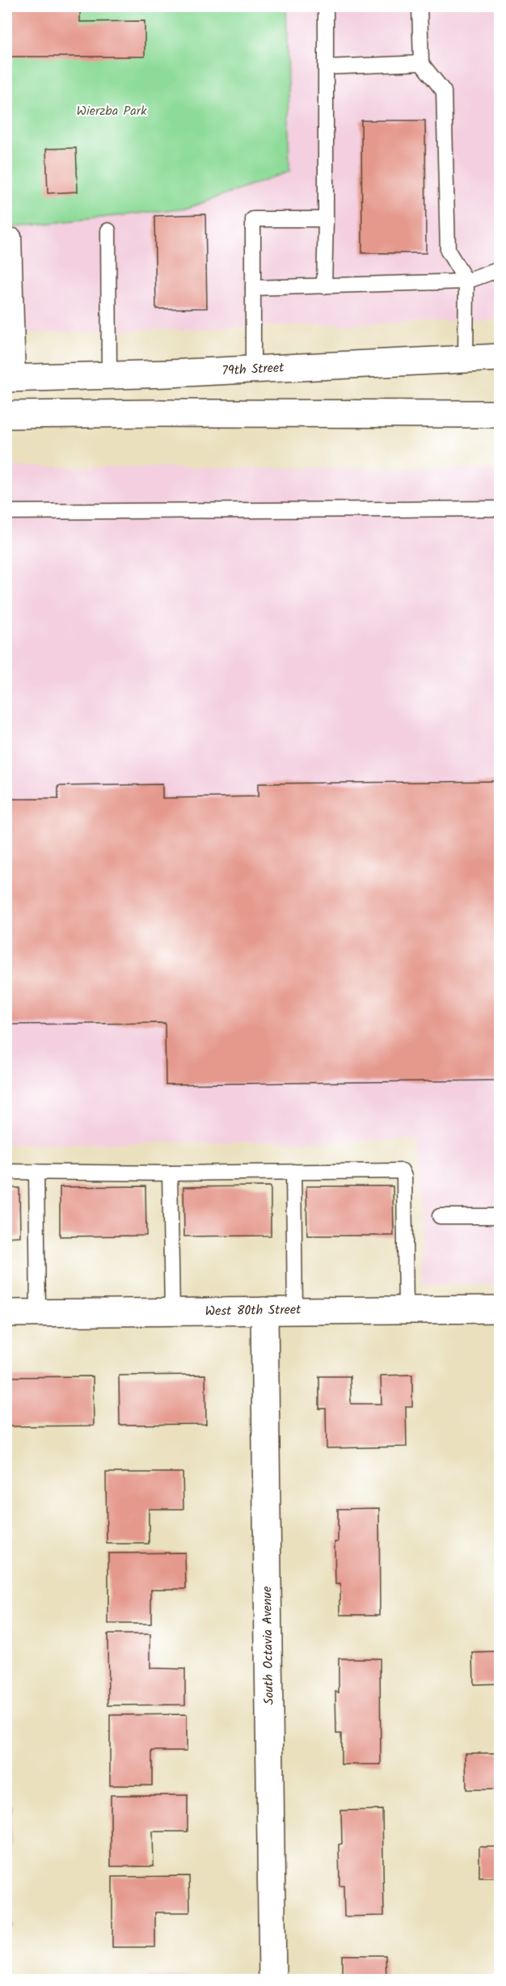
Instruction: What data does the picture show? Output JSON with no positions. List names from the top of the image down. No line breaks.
{"streets":{"street":["79th Street","West 80th Street","South Octavia Avenue"]},"crossings":[["West 80th Street","South Octavia Avenue"]],"parks":["Wierzba Park"]}
